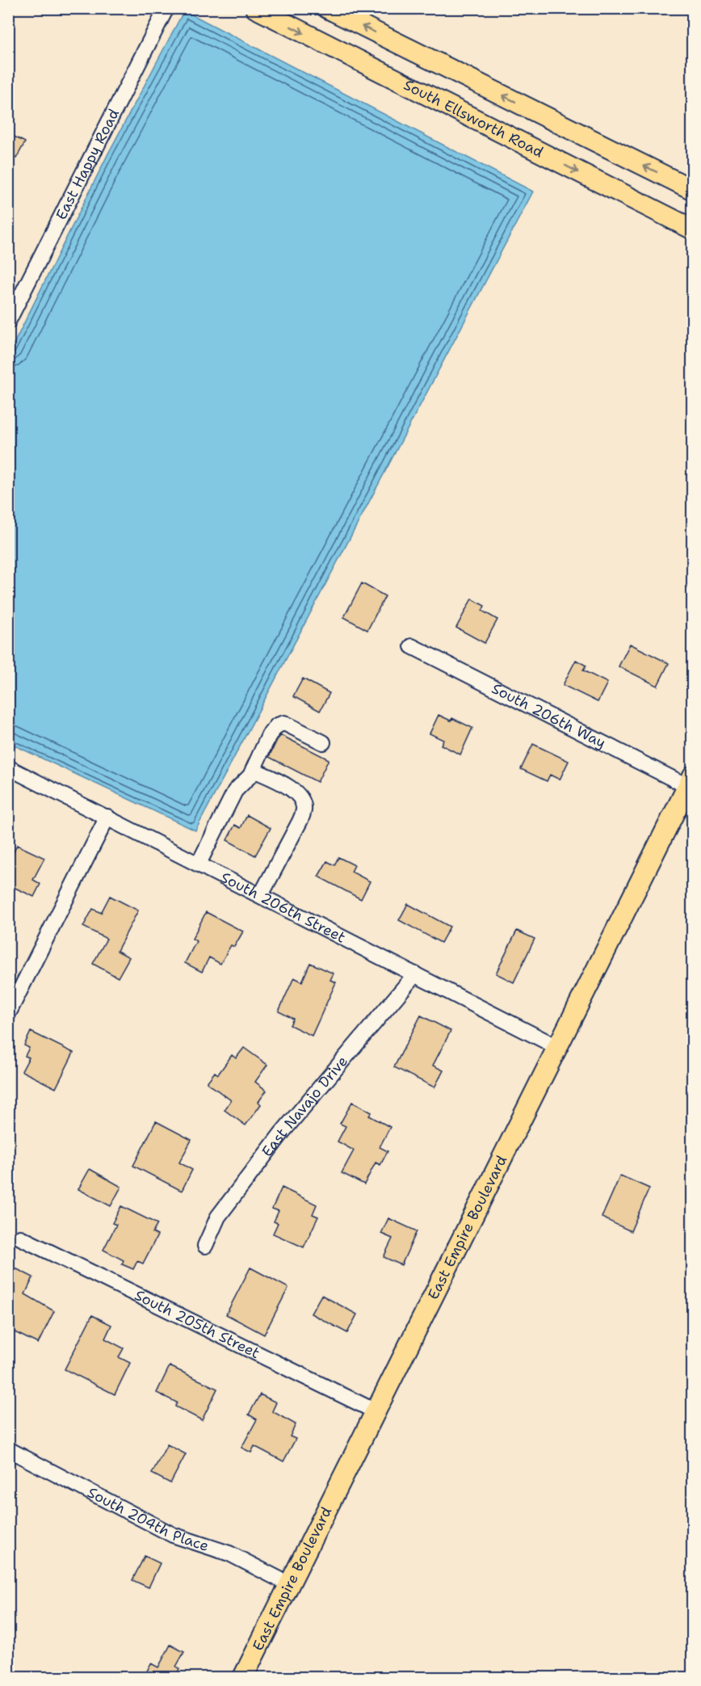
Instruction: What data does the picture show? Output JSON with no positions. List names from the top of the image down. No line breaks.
{"streets":{"main road":["South Ellsworth Road","East Empire Boulevard"],"street":["East Happy Road","South 206th Way","South 206th Street","East Navajo Drive","South 205th Street","South 204th Place"]},"crossings":[["South 206th Way","East Empire Boulevard"],["South 206th Street","East Navajo Drive"],["South 206th Street","East Empire Boulevard"],["East Empire Boulevard","South 205th Street"],["East Empire Boulevard","South 204th Place"]]}
